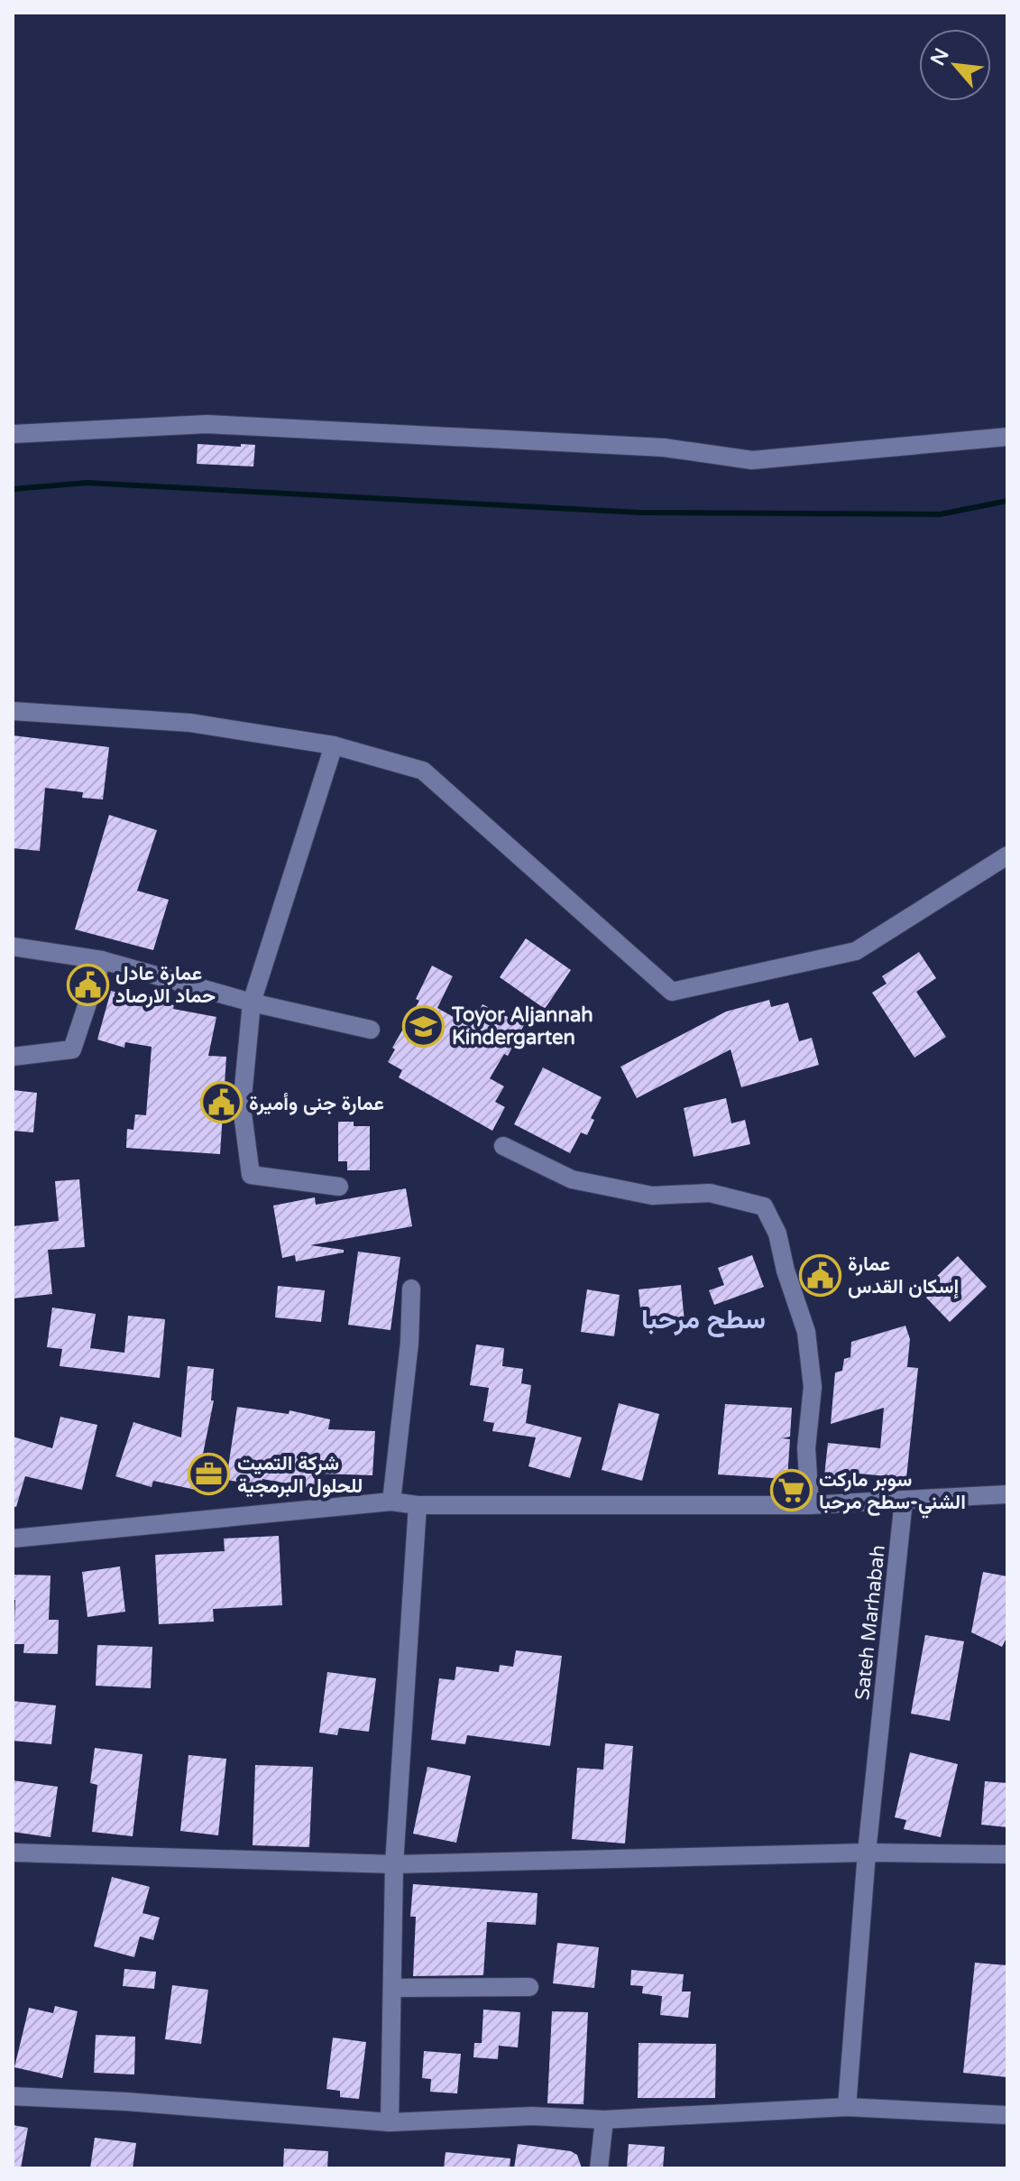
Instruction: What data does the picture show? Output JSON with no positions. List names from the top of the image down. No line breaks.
{"streets":{"street":["Sateh Marhabah"]},"districts":["سطح مرحبا"],"places":{"public building":["عمارة عادل حماد الارصاد","عمارة جنى وأميرة","عمارة إسكان القدس"],"school or university":["Toyor Aljannah Kindergarten"],"office":["شركة التميت للحلول البرمجية"],"supermarket":["سوبر ماركت الشني-سطح مرحبا"]},"north":"top left"}
